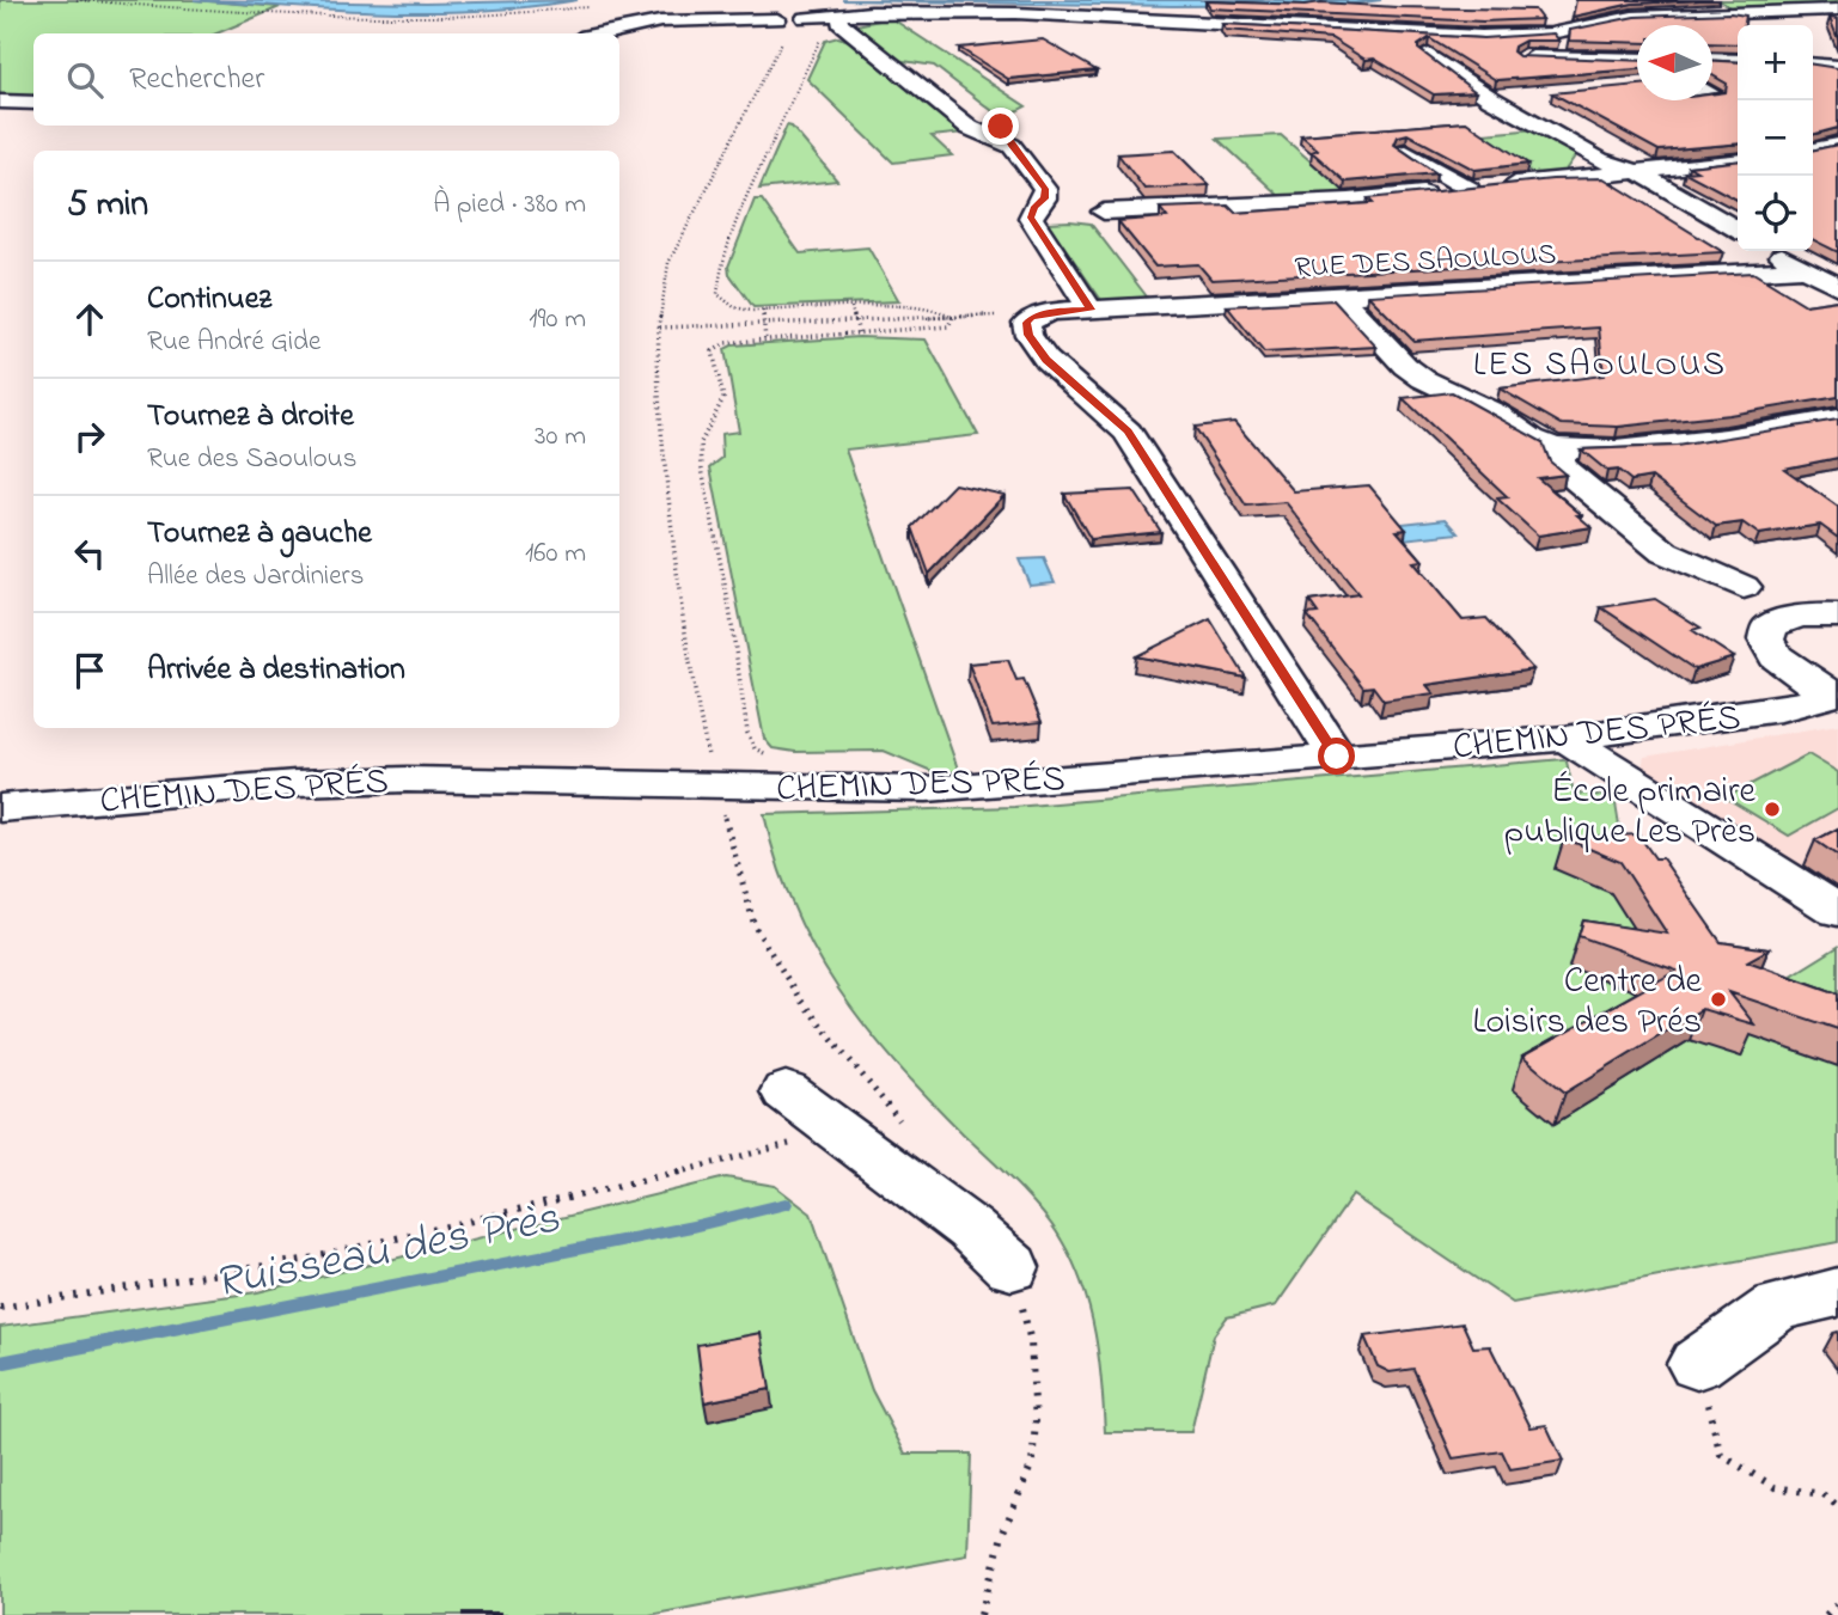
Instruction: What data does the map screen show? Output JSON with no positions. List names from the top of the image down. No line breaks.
{"streets":{"street":["RUE DES SAOULOUS","CHEMIN DES PRÉS"]},"districts":["LES SAOULOUS"],"water":["Ruisseau des Près"],"places":["École primaire publique Les Près","Centre de Loisirs des Prés"],"north":"left","page":{"map_buttons":["+","−"],"search":"Rechercher","heading":["5 min","À pied · 380 m"],"list":[["Continuez","Rue André Gide","190 m"],["Tournez à droite","Rue des Saoulous","30 m"],["Tournez à gauche","Allée des Jardiniers","160 m"],"Arrivée à destination"]}}
